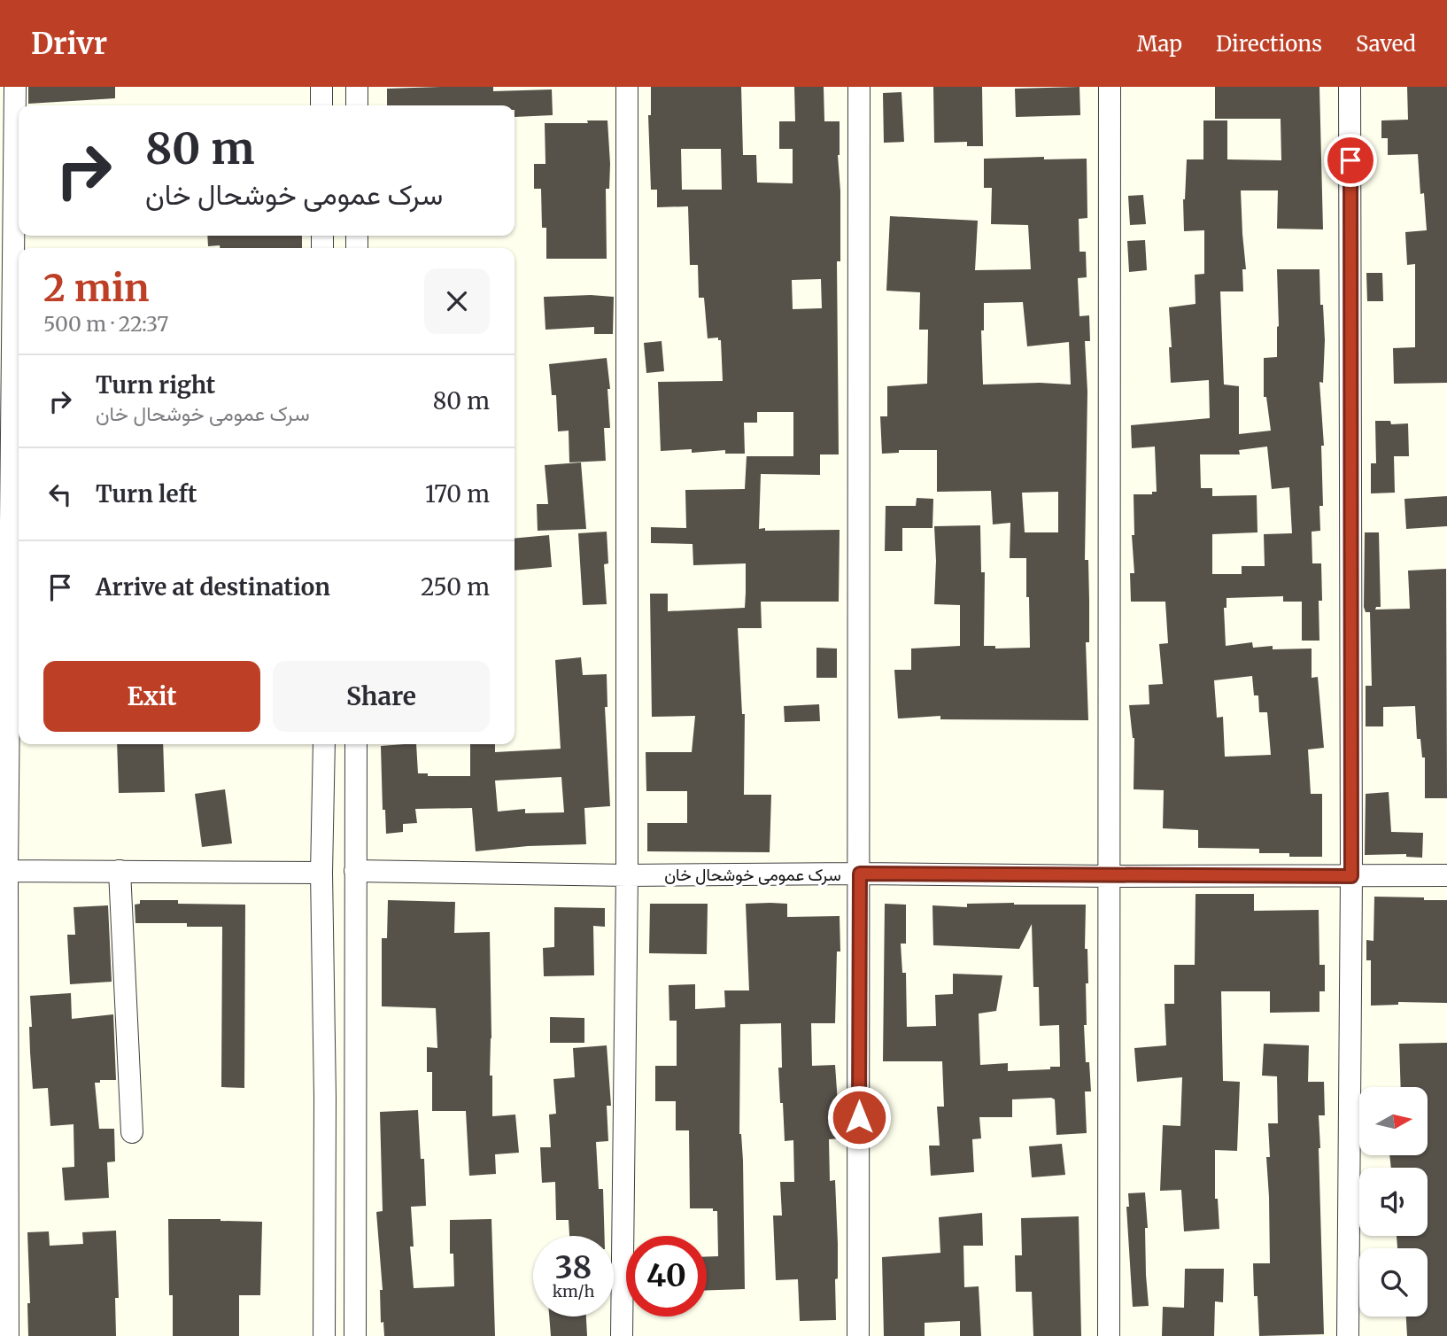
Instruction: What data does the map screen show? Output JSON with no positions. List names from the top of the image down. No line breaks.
{"streets":{"street":["سرک عمومی خوشحال خان"]},"north":"right","page":{"header":"Drivr","nav":["Map","Directions","Saved"],"turn":["80 m","سرک عمومی خوشحال خان"],"heading":["2 min","500 m · 22:37"],"list":[{"name":"Turn right","note":"سرک عمومی خوشحال خان","value":"80 m"},{"name":"Turn left","value":"170 m"},{"name":"Arrive at destination","value":"250 m"}],"buttons":["Exit","Share"],"speed":"38 km/h","limit":"40"}}
